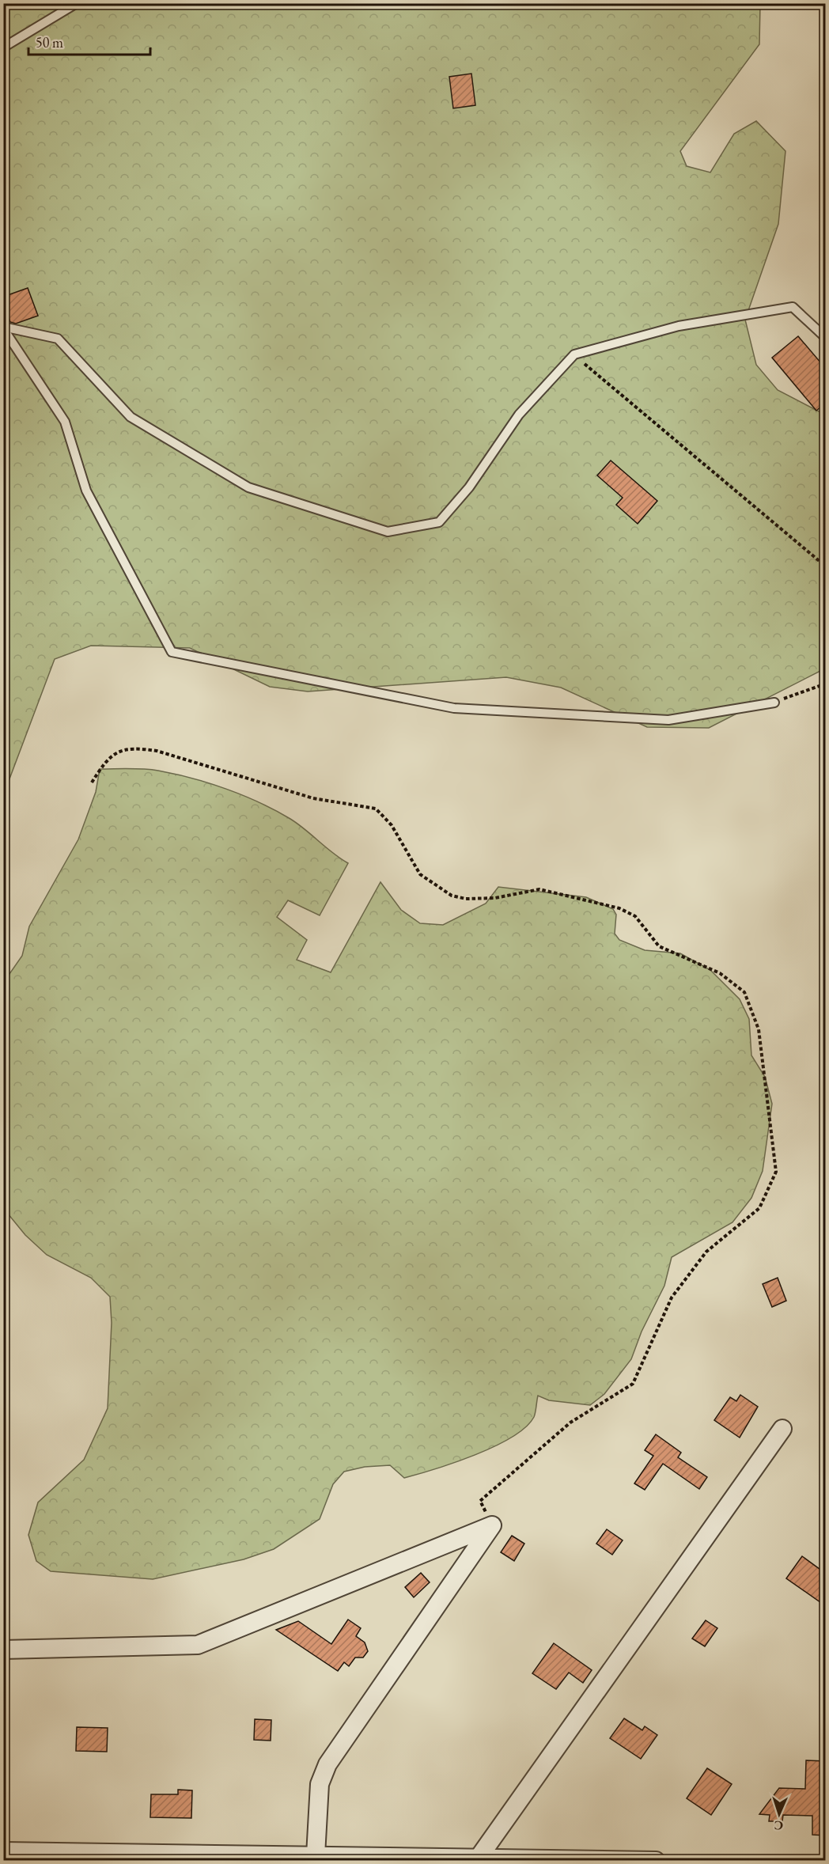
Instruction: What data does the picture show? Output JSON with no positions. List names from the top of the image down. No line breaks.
{"scale_bar":"50 m","north":"bottom"}
